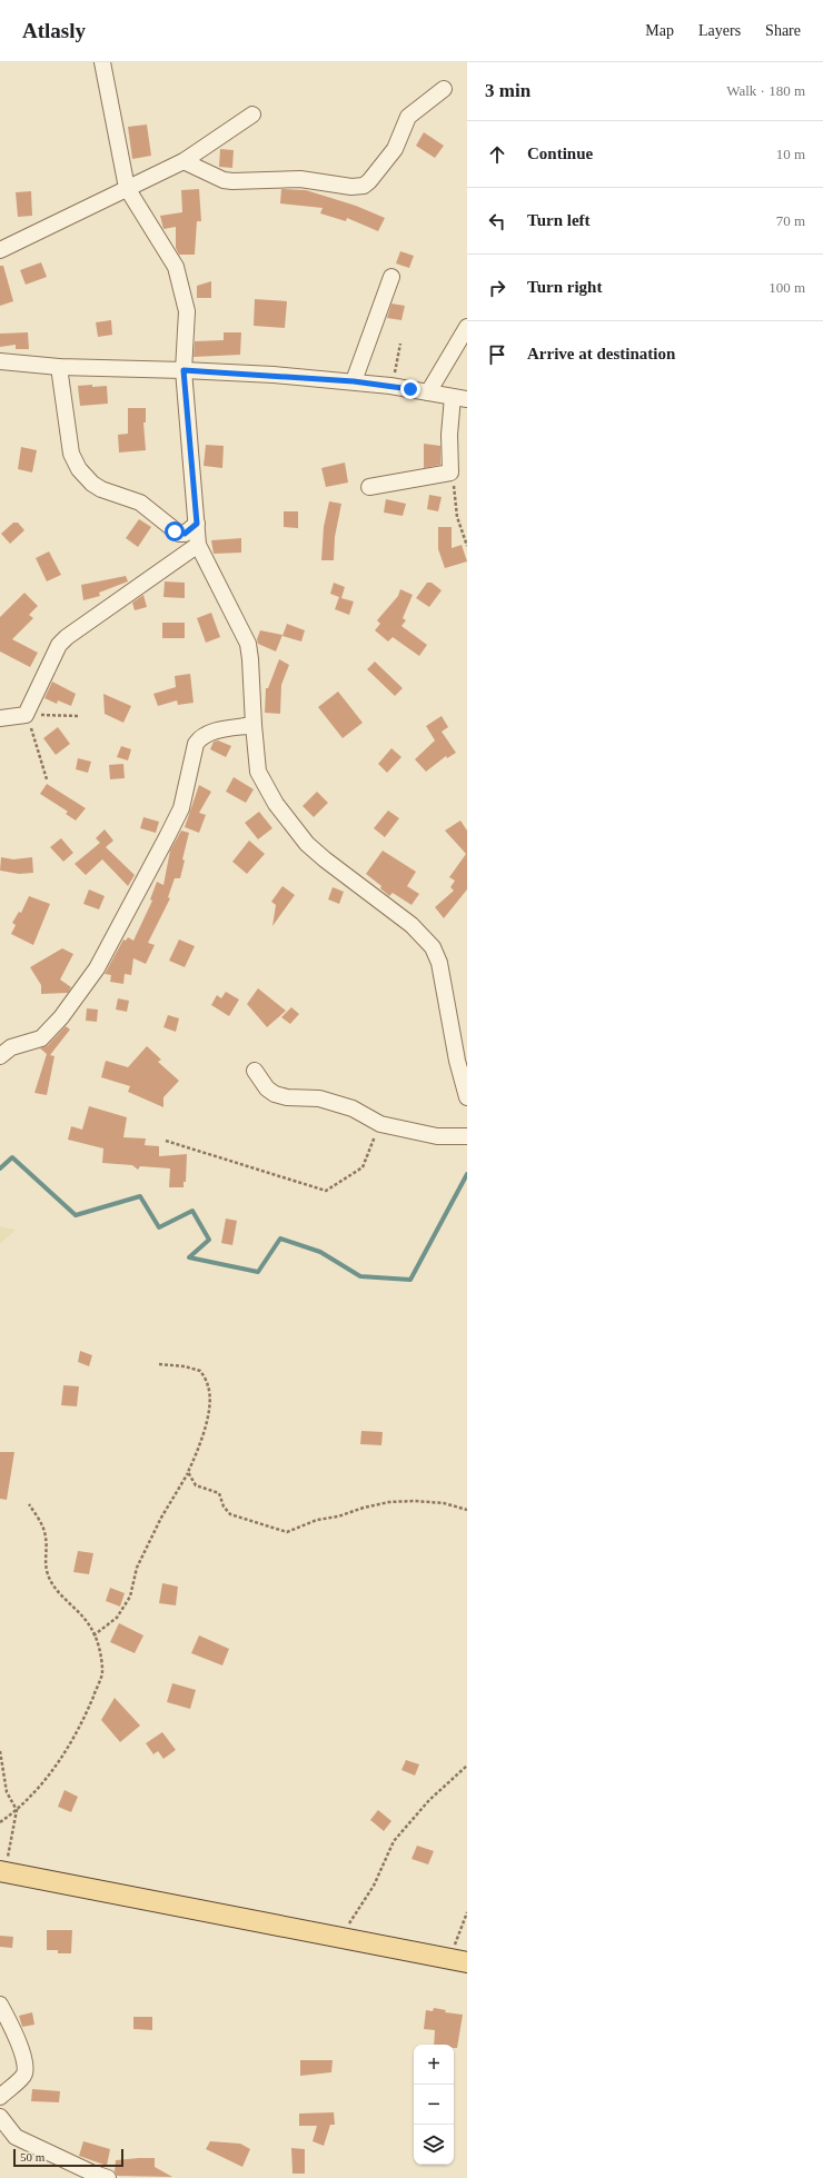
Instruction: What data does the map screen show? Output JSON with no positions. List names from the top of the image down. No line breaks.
{"scale_bar":"50 m","page":{"header":"Atlasly","nav":["Map","Layers","Share"],"heading":["3 min","Walk · 180 m"],"list":[["Continue","10 m"],["Turn left","70 m"],["Turn right","100 m"],"Arrive at destination"],"map_buttons":["+","−"],"scale":"50 m"}}
